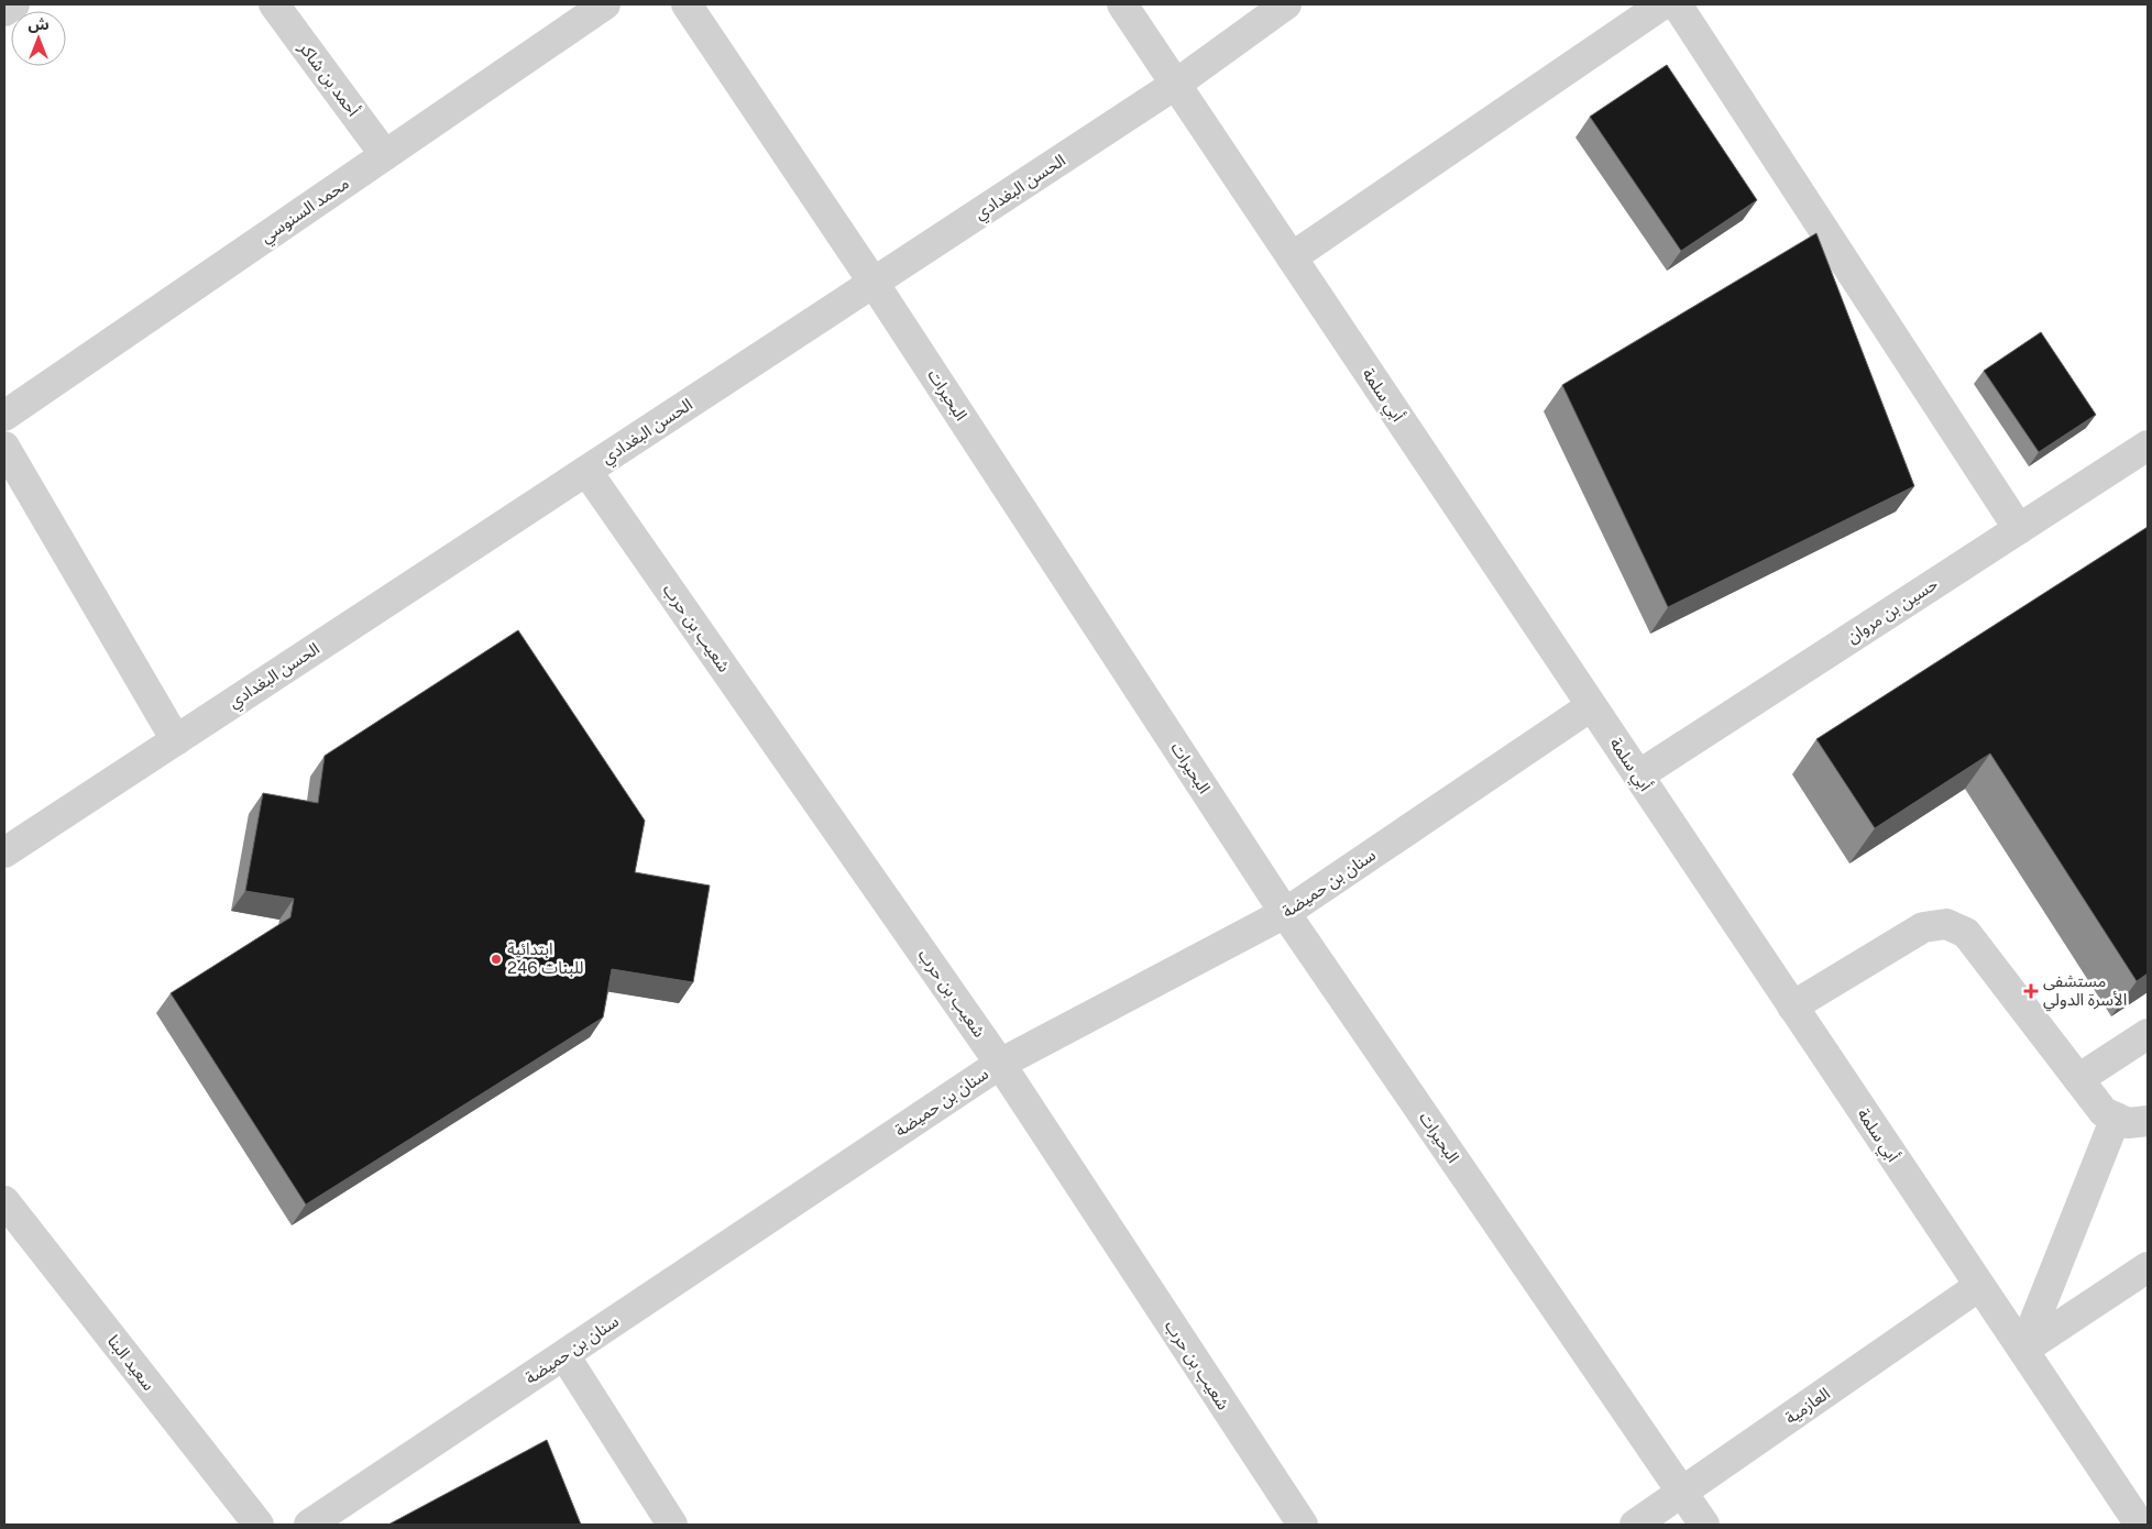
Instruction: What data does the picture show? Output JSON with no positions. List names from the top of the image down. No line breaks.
{"streets":{"street":["أحمد بن شاكر","الحسن البغدادي","محمد السنوسي","البحيرات","أبي سلمة","حسين بن مروان","شعيب بن حرب","سنان بن حميضة","سعيد البنا","العازمية"]},"crossings":[["أحمد بن شاكر","محمد السنوسي"],["الحسن البغدادي","البحيرات"],["الحسن البغدادي","أبي سلمة"],["الحسن البغدادي","شعيب بن حرب"],["البحيرات","سنان بن حميضة"],["البحيرات","العازمية"],["أبي سلمة","حسين بن مروان"],["أبي سلمة","سنان بن حميضة"],["أبي سلمة","العازمية"],["شعيب بن حرب","سنان بن حميضة"]],"places":{"other":["ابتدائية 246 للبنات"],"health":["مستشفى الأسرة الدولي"]},"north":"top"}
